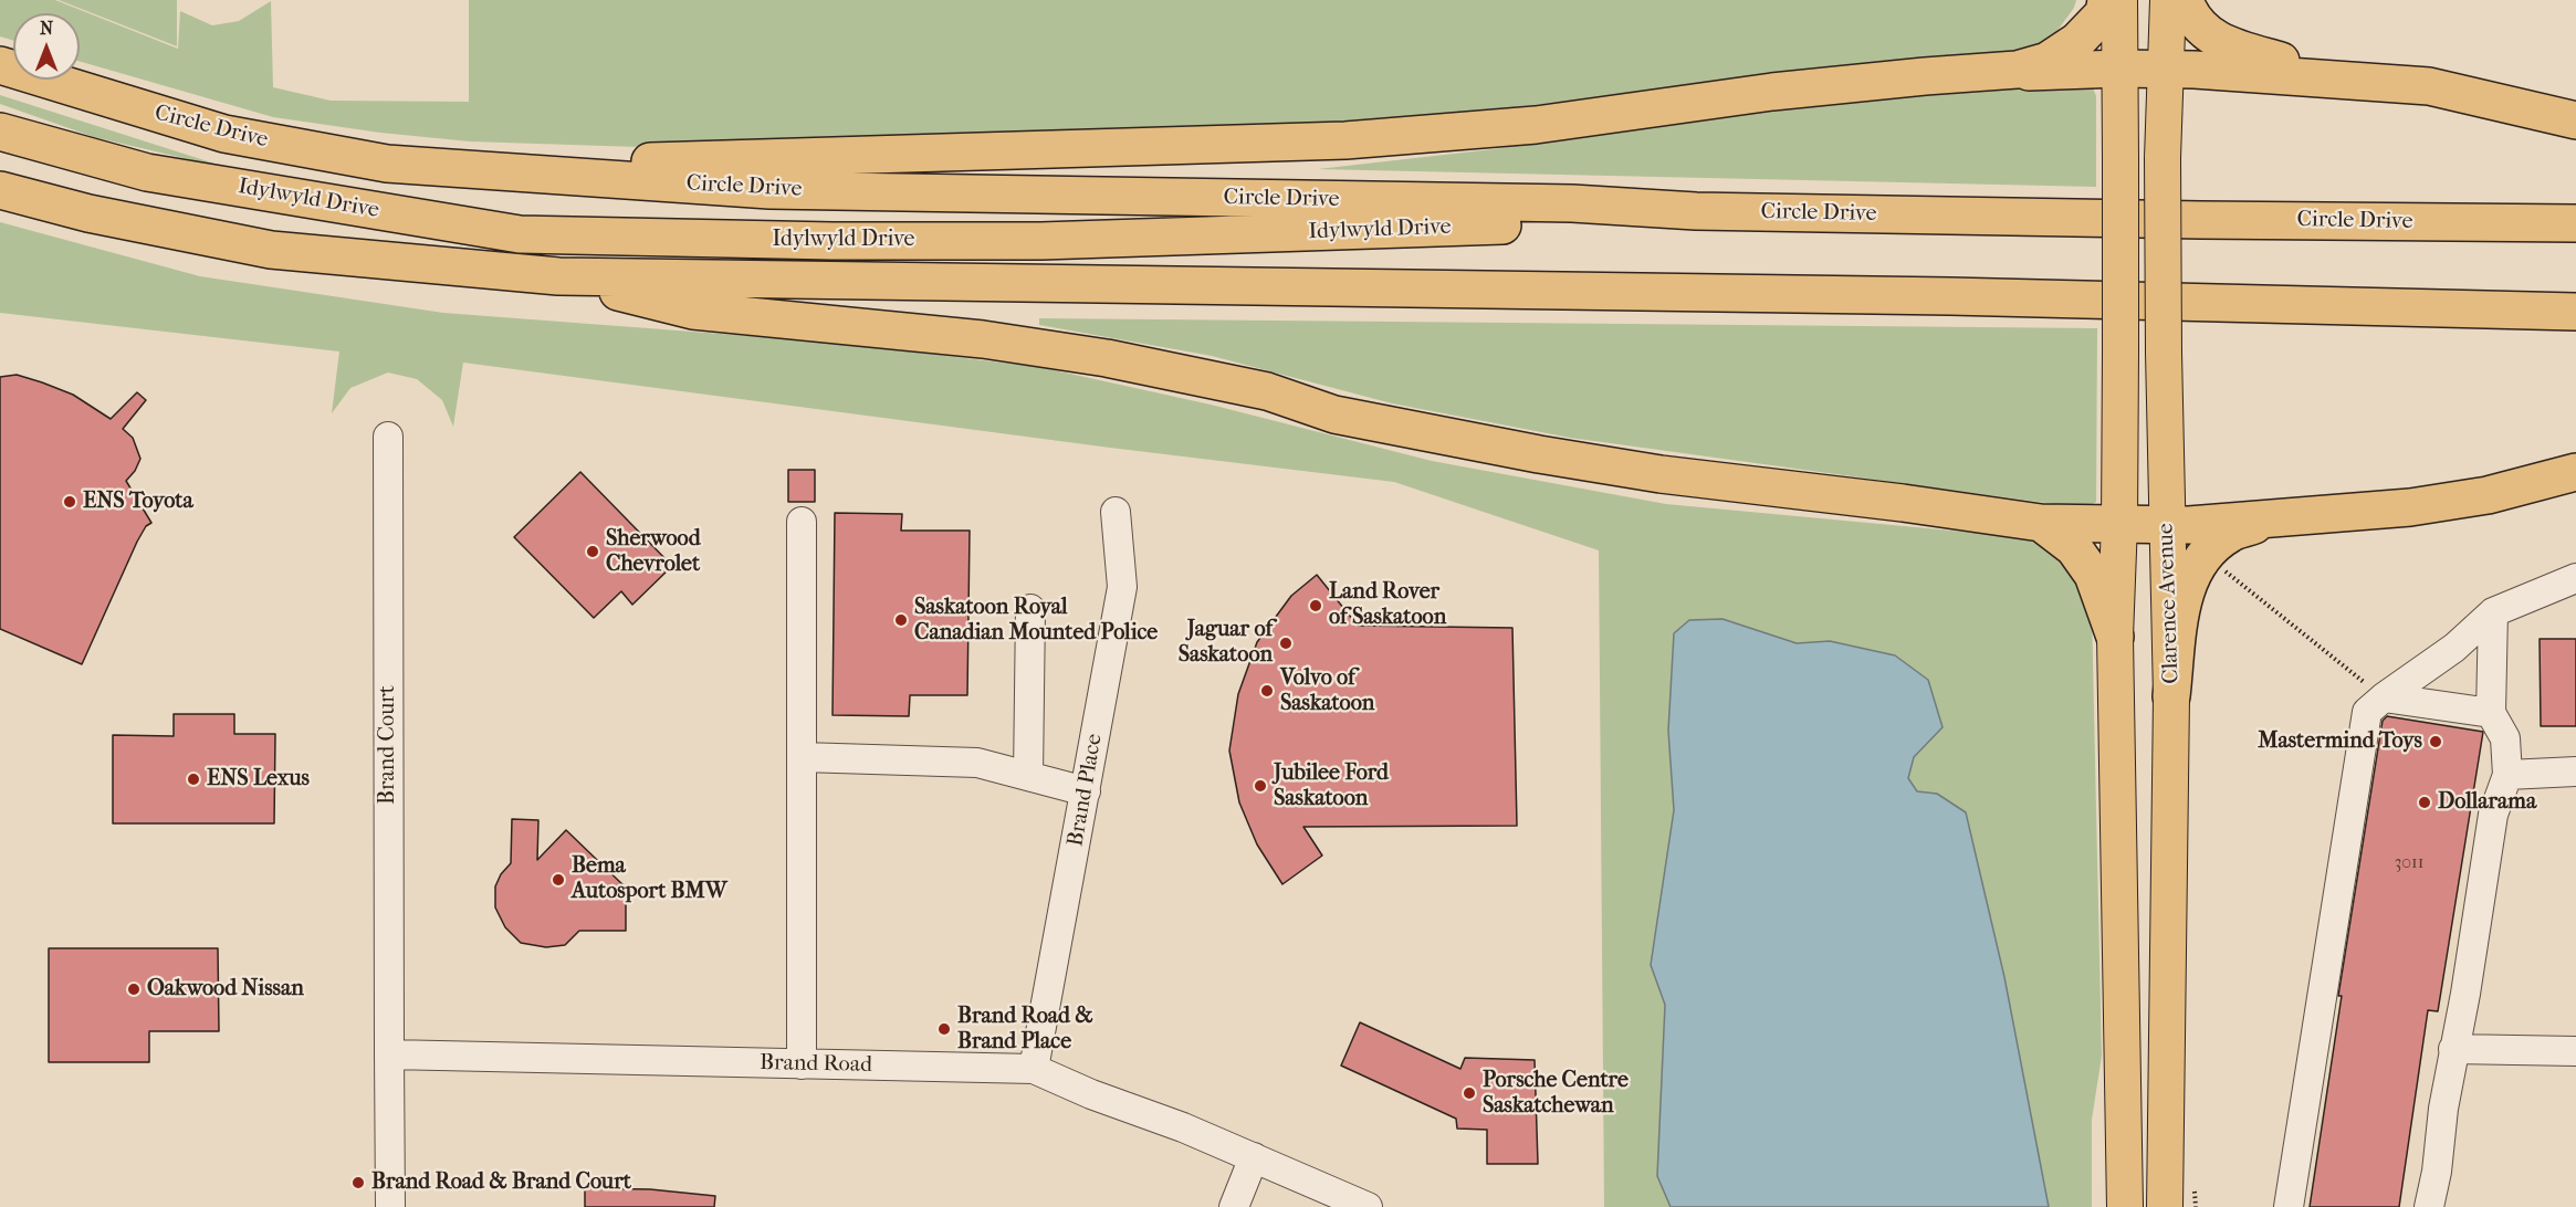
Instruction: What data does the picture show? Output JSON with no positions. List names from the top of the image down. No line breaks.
{"streets":{"highway":["Circle Drive","Idylwyld Drive"],"main road":["Clarence Avenue"],"street":["Brand Court","Brand Place","Brand Road"]},"crossings":[["Circle Drive","Idylwyld Drive"],["Brand Court","Brand Road"],["Brand Place","Brand Road"]],"places":["ENS Toyota","Sherwood Chevrolet","Land Rover of Saskatoon","Saskatoon Royal Canadian Mounted Police","Jaguar of Saskatoon","Volvo of Saskatoon","Mastermind Toys","ENS Lexus","Jubilee Ford Saskatoon","Dollarama","Bema Autosport BMW","Oakwood Nissan","Brand Road & Brand Place","Porsche Centre Saskatchewan","Brand Road & Brand Court"],"house_numbers":["3011"],"north":"top"}
